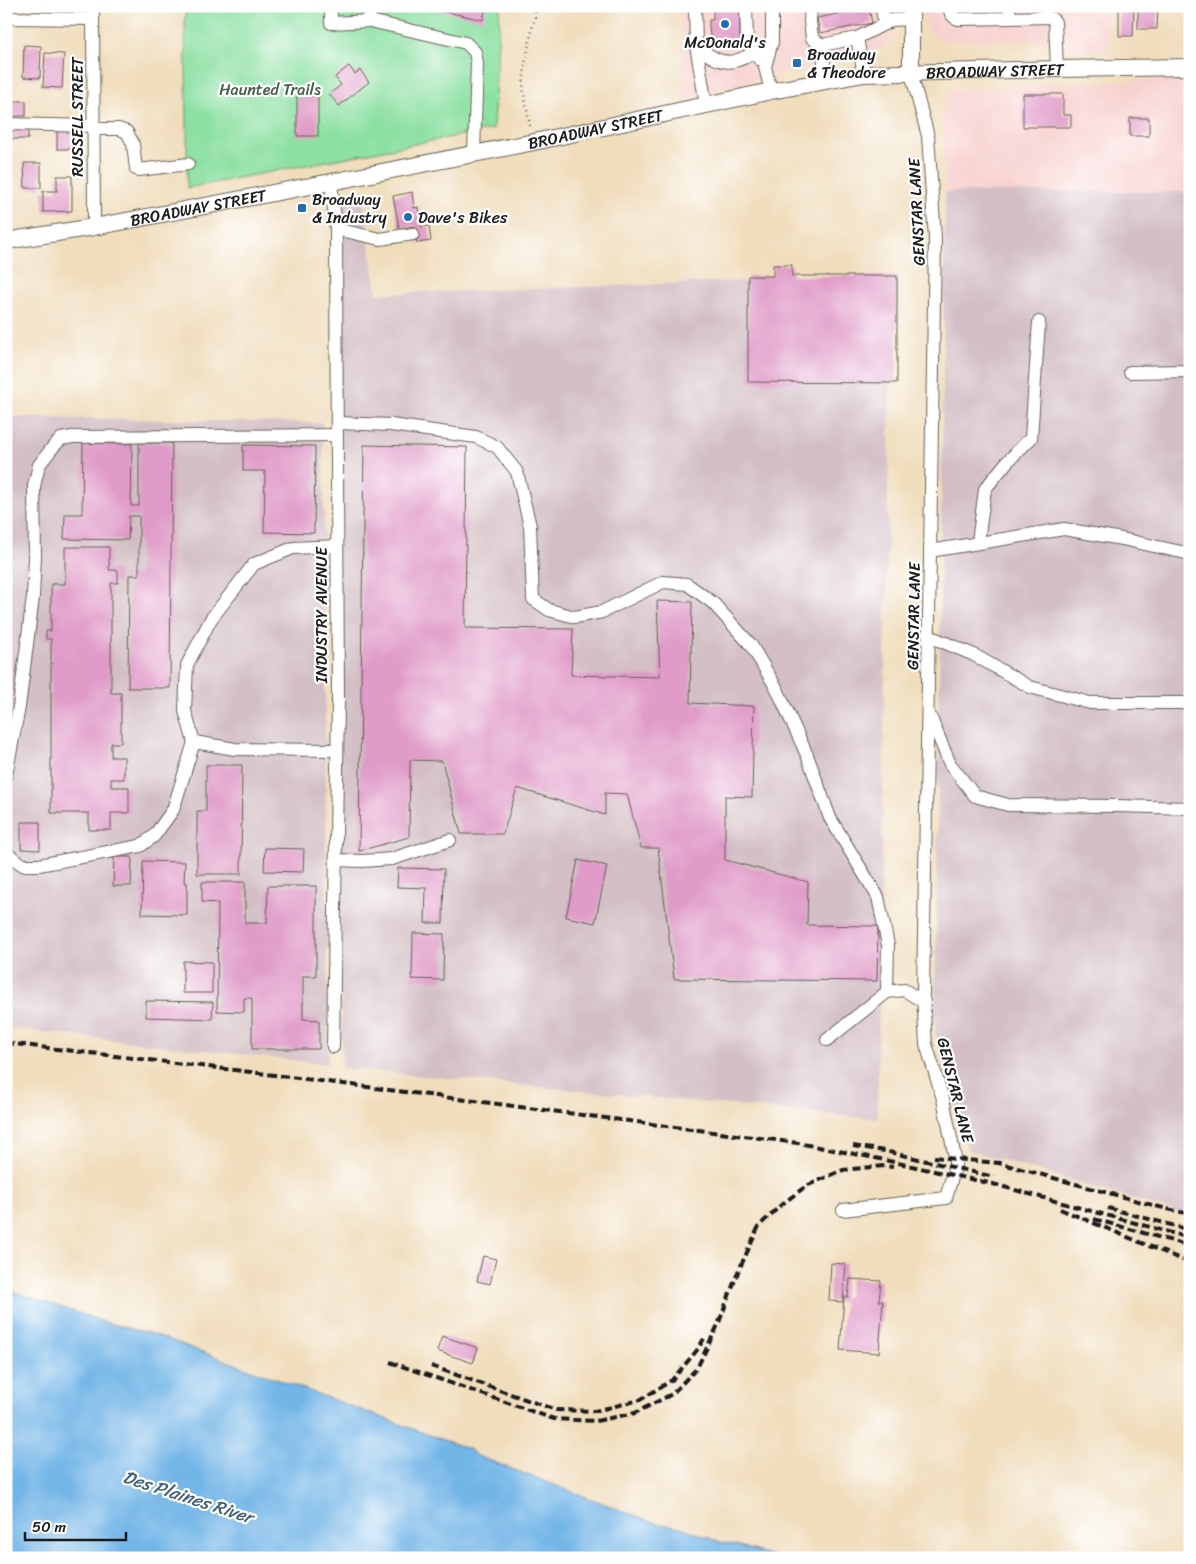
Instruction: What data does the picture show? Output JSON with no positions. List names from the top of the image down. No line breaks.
{"streets":{"main road":["BROADWAY STREET"],"street":["RUSSELL STREET","GENSTAR LANE","INDUSTRY AVENUE"]},"crossings":[["BROADWAY STREET","RUSSELL STREET"],["BROADWAY STREET","GENSTAR LANE"],["BROADWAY STREET","INDUSTRY AVENUE"]],"water":["Des Plaines River"],"parks":["Haunted Trails"],"places":{"other":["McDonald's","Dave's Bikes"],"transit":["Broadway & Theodore","Broadway & Industry"]},"scale_bar":"50 m"}
